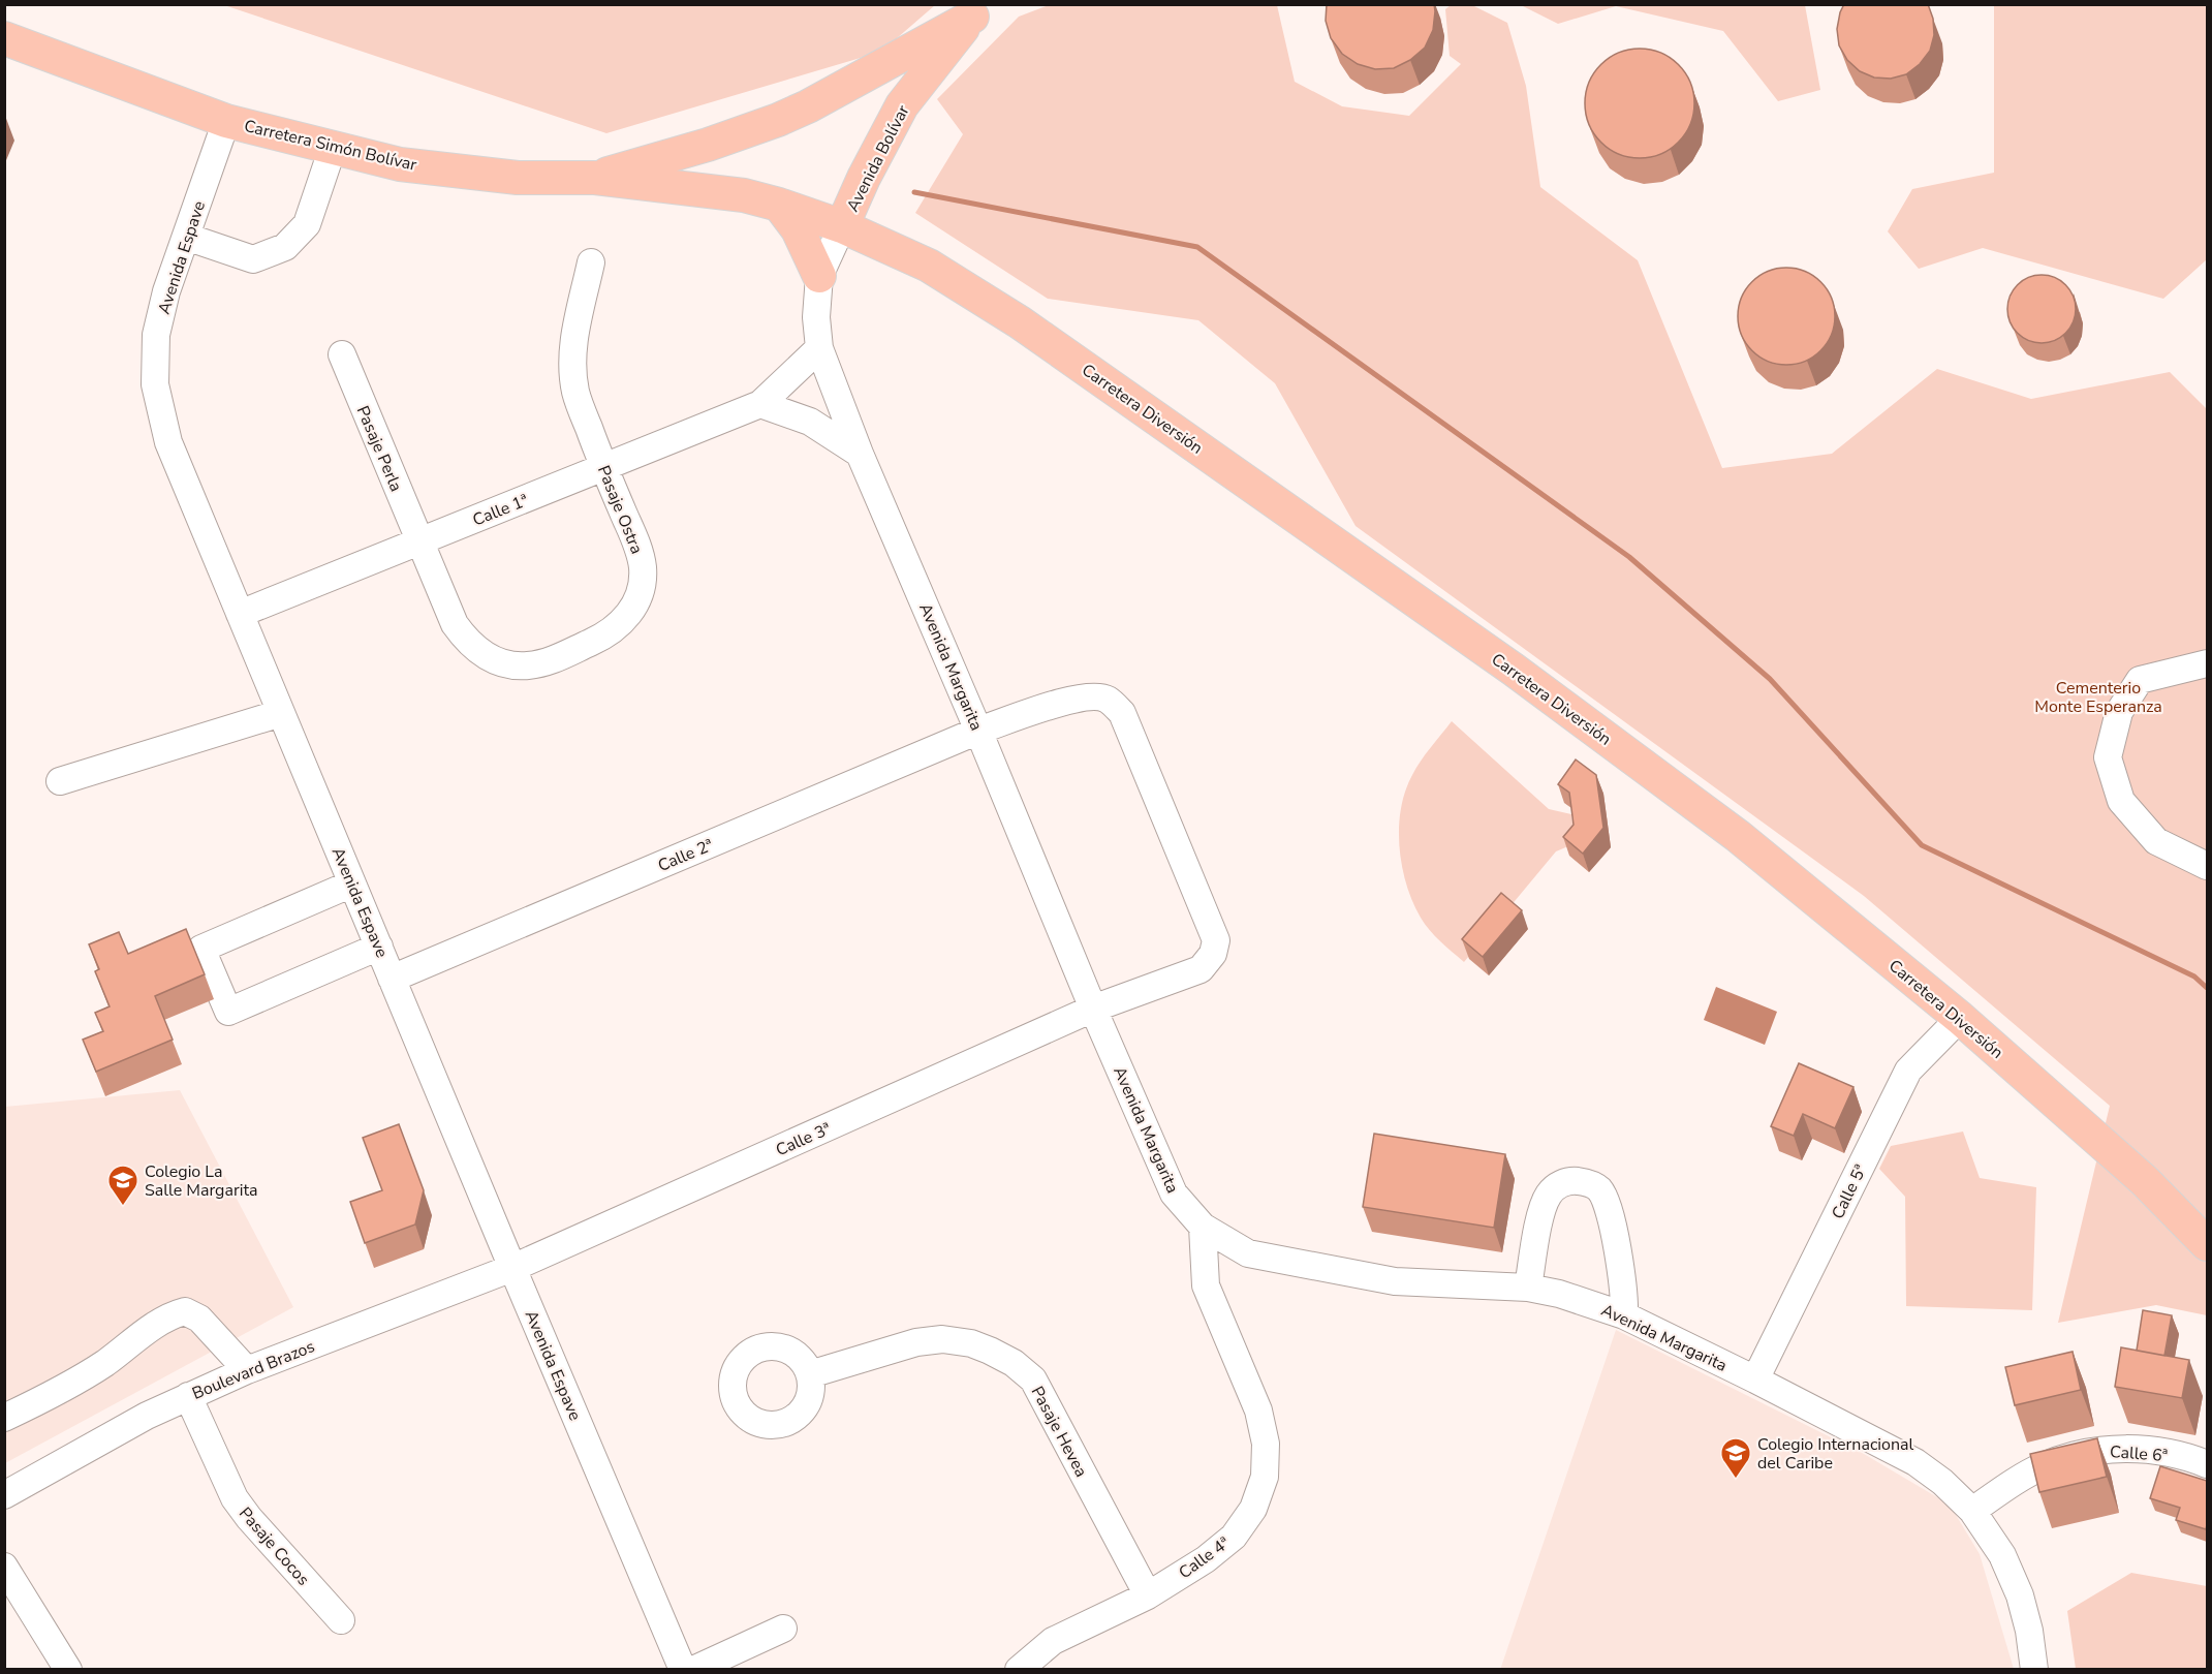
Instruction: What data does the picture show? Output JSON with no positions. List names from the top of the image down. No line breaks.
{"streets":{"main road":["Carretera Simón Bolívar","Avenida Bolívar","Carretera Diversión"],"street":["Avenida Espave","Pasaje Perla","Calle 1ª","Pasaje Ostra","Avenida Margarita","Calle 2ª","Calle 3ª","Calle 5ª","Boulevard Brazos","Pasaje Hevea","Calle 6ª","Pasaje Cocos","Calle 4ª"]},"crossings":[["Carretera Simón Bolívar","Avenida Bolívar"],["Carretera Simón Bolívar","Avenida Espave"],["Carretera Simón Bolívar","Carretera Diversión"],["Carretera Simón Bolívar","Avenida Margarita"],["Avenida Bolívar","Carretera Diversión"],["Avenida Bolívar","Avenida Margarita"],["Avenida Espave","Calle 1ª"],["Avenida Espave","Calle 2ª"],["Avenida Espave","Calle 3ª"],["Avenida Espave","Boulevard Brazos"],["Carretera Diversión","Avenida Margarita"],["Carretera Diversión","Calle 5ª"],["Pasaje Perla","Calle 1ª"],["Pasaje Perla","Pasaje Ostra"],["Calle 1ª","Pasaje Ostra"],["Avenida Margarita","Calle 2ª"],["Avenida Margarita","Calle 3ª"],["Avenida Margarita","Calle 5ª"],["Avenida Margarita","Calle 6ª"],["Avenida Margarita","Calle 4ª"],["Calle 2ª","Calle 3ª"],["Calle 3ª","Boulevard Brazos"],["Boulevard Brazos","Pasaje Cocos"],["Pasaje Hevea","Calle 4ª"]],"parks":["Cementerio Monte Esperanza"],"places":{"school or university":["Colegio La Salle Margarita","Colegio Internacional del Caribe"]}}
